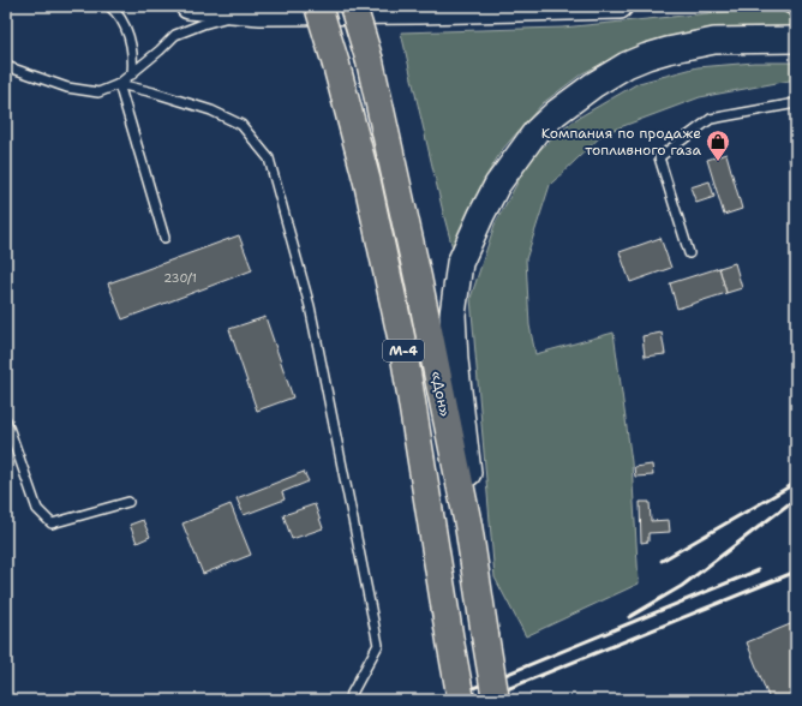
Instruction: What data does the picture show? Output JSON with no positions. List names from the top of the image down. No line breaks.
{"streets":{"highway":["М-4","«Дон»"]},"places":{"shop":["Компания по продаже топливного газа"]},"house_numbers":["230/1"]}
